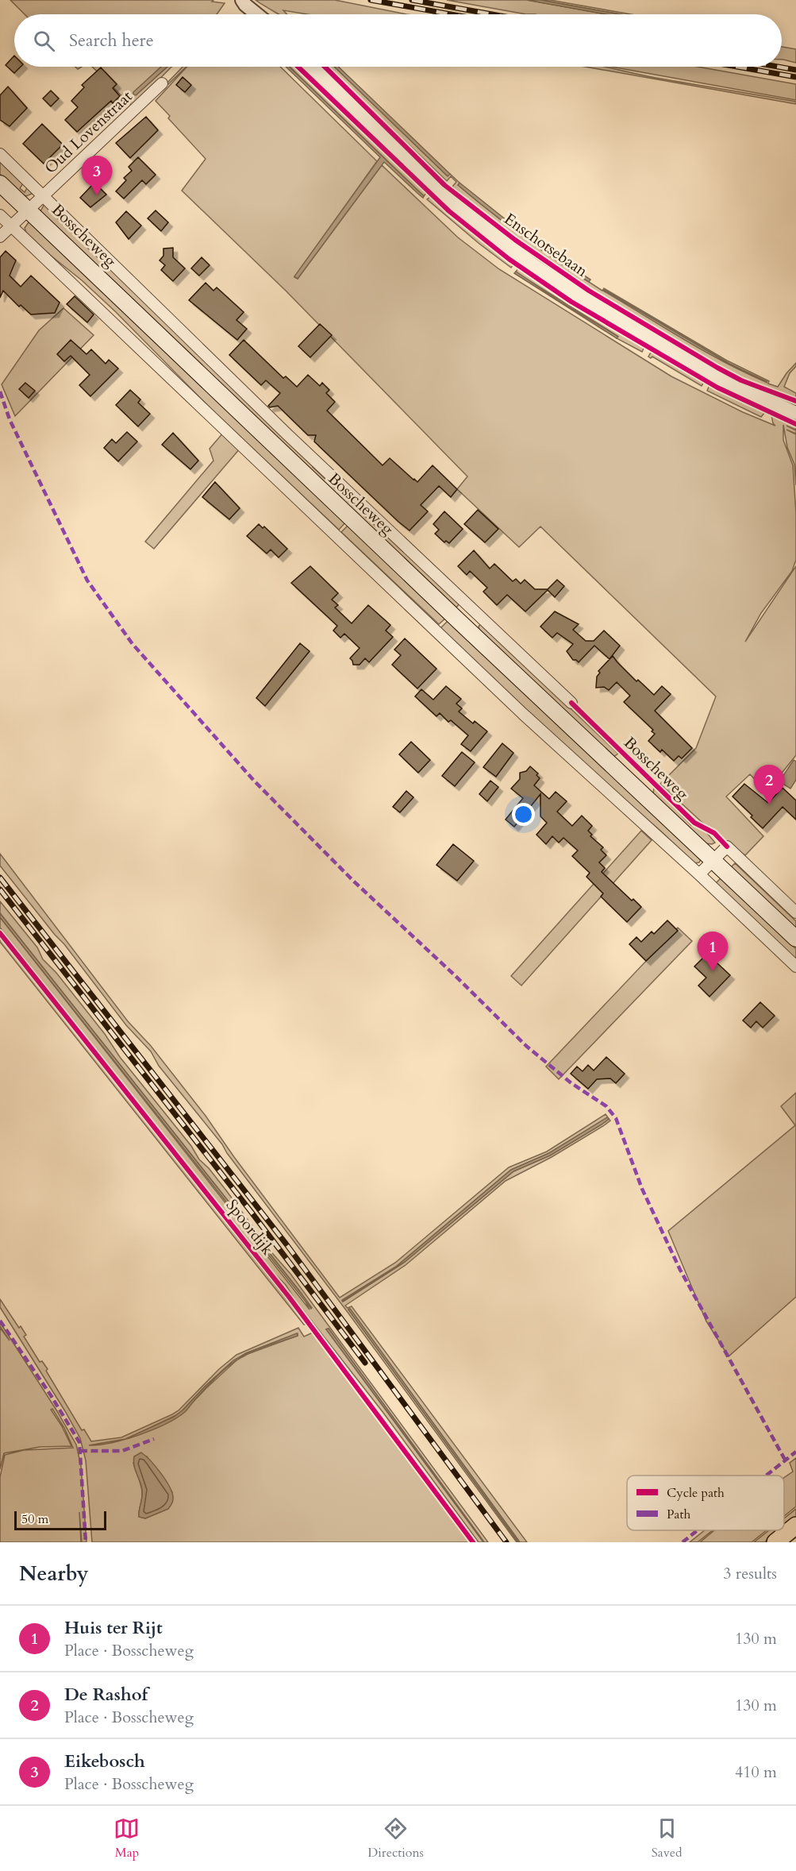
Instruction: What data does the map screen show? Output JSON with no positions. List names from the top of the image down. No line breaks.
{"streets":{"main road":["Bosscheweg"],"street":["Oud Lovenstraat","Enschotsebaan"],"cycle path":["Spoordijk"]},"crossings":[["Oud Lovenstraat","Bosscheweg"]],"legend":["Cycle path","Path"],"scale_bar":"50 m","page":{"search":"Search here","pins":["3","2","1"],"scale":"50 m","heading":["Nearby","3 results"],"list":[{"mark":"1","name":"Huis ter Rijt","note":"Place · Bosscheweg","value":"130 m"},{"mark":"2","name":"De Rashof","note":"Place · Bosscheweg","value":"130 m"},{"mark":"3","name":"Eikebosch","note":"Place · Bosscheweg","value":"410 m"}],"nav":["Map","Directions","Saved"]}}
